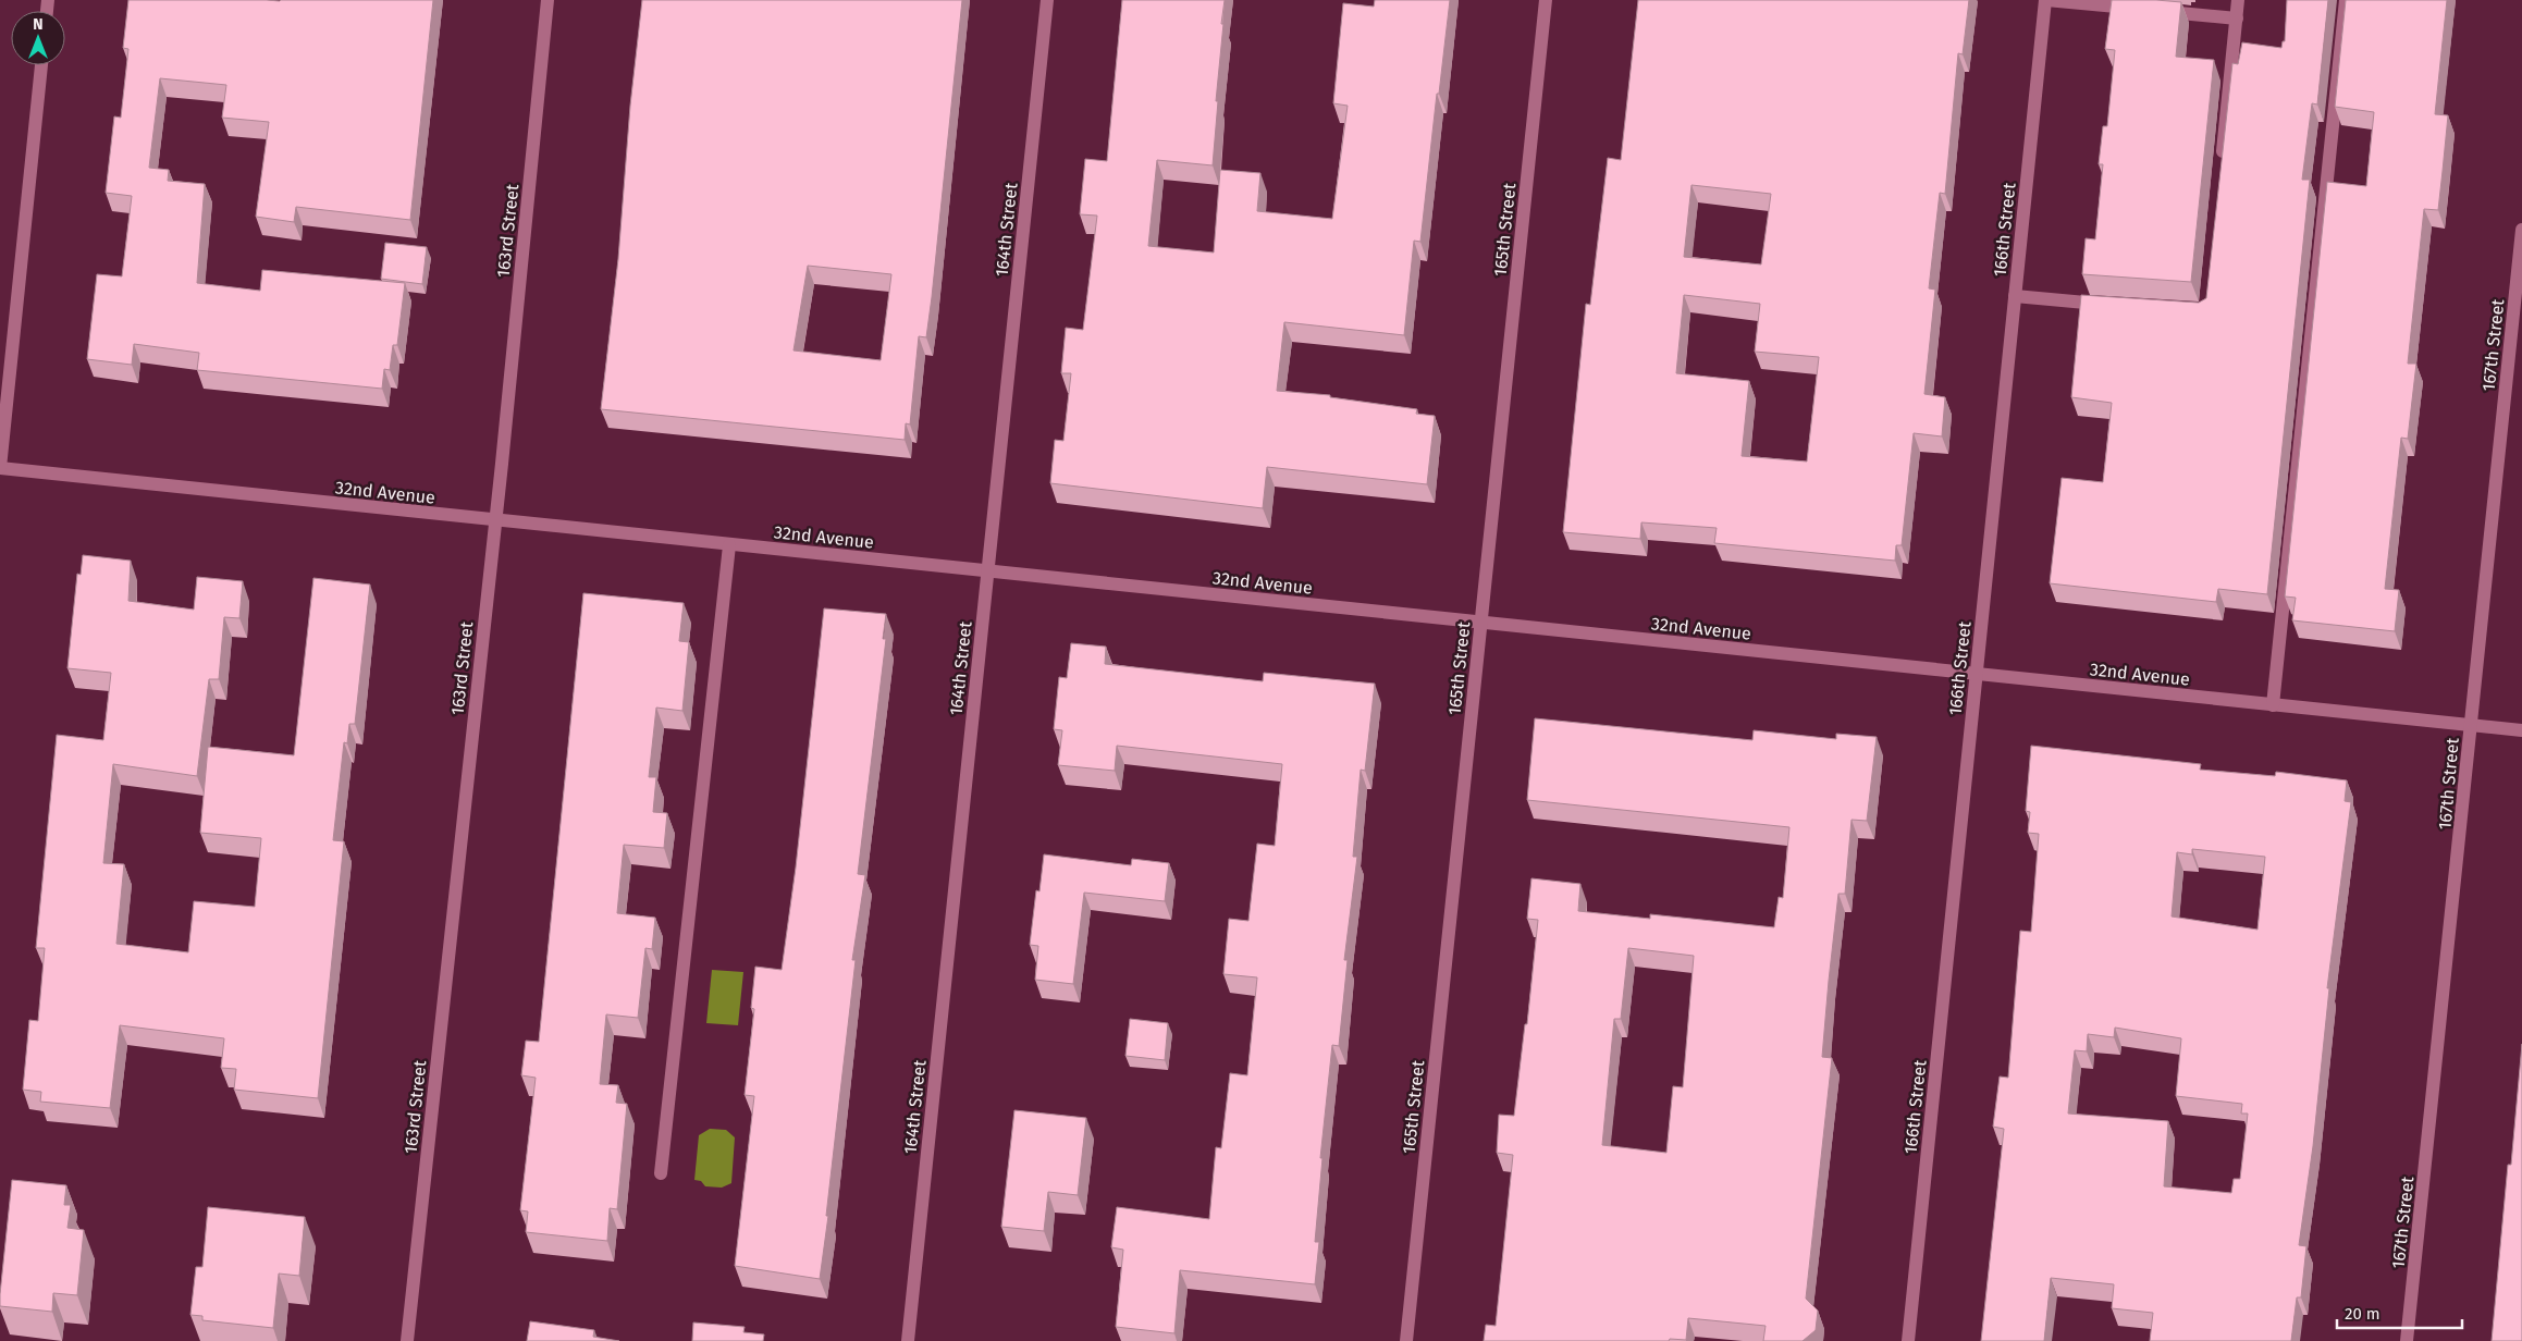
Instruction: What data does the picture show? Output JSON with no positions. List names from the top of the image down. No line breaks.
{"streets":{"street":["164th Street","165th Street","166th Street","163rd Street","167th Street","32nd Avenue"]},"crossings":[["164th Street","32nd Avenue"],["165th Street","32nd Avenue"],["166th Street","32nd Avenue"],["163rd Street","32nd Avenue"],["167th Street","32nd Avenue"]],"scale_bar":"20 m","north":"top"}
